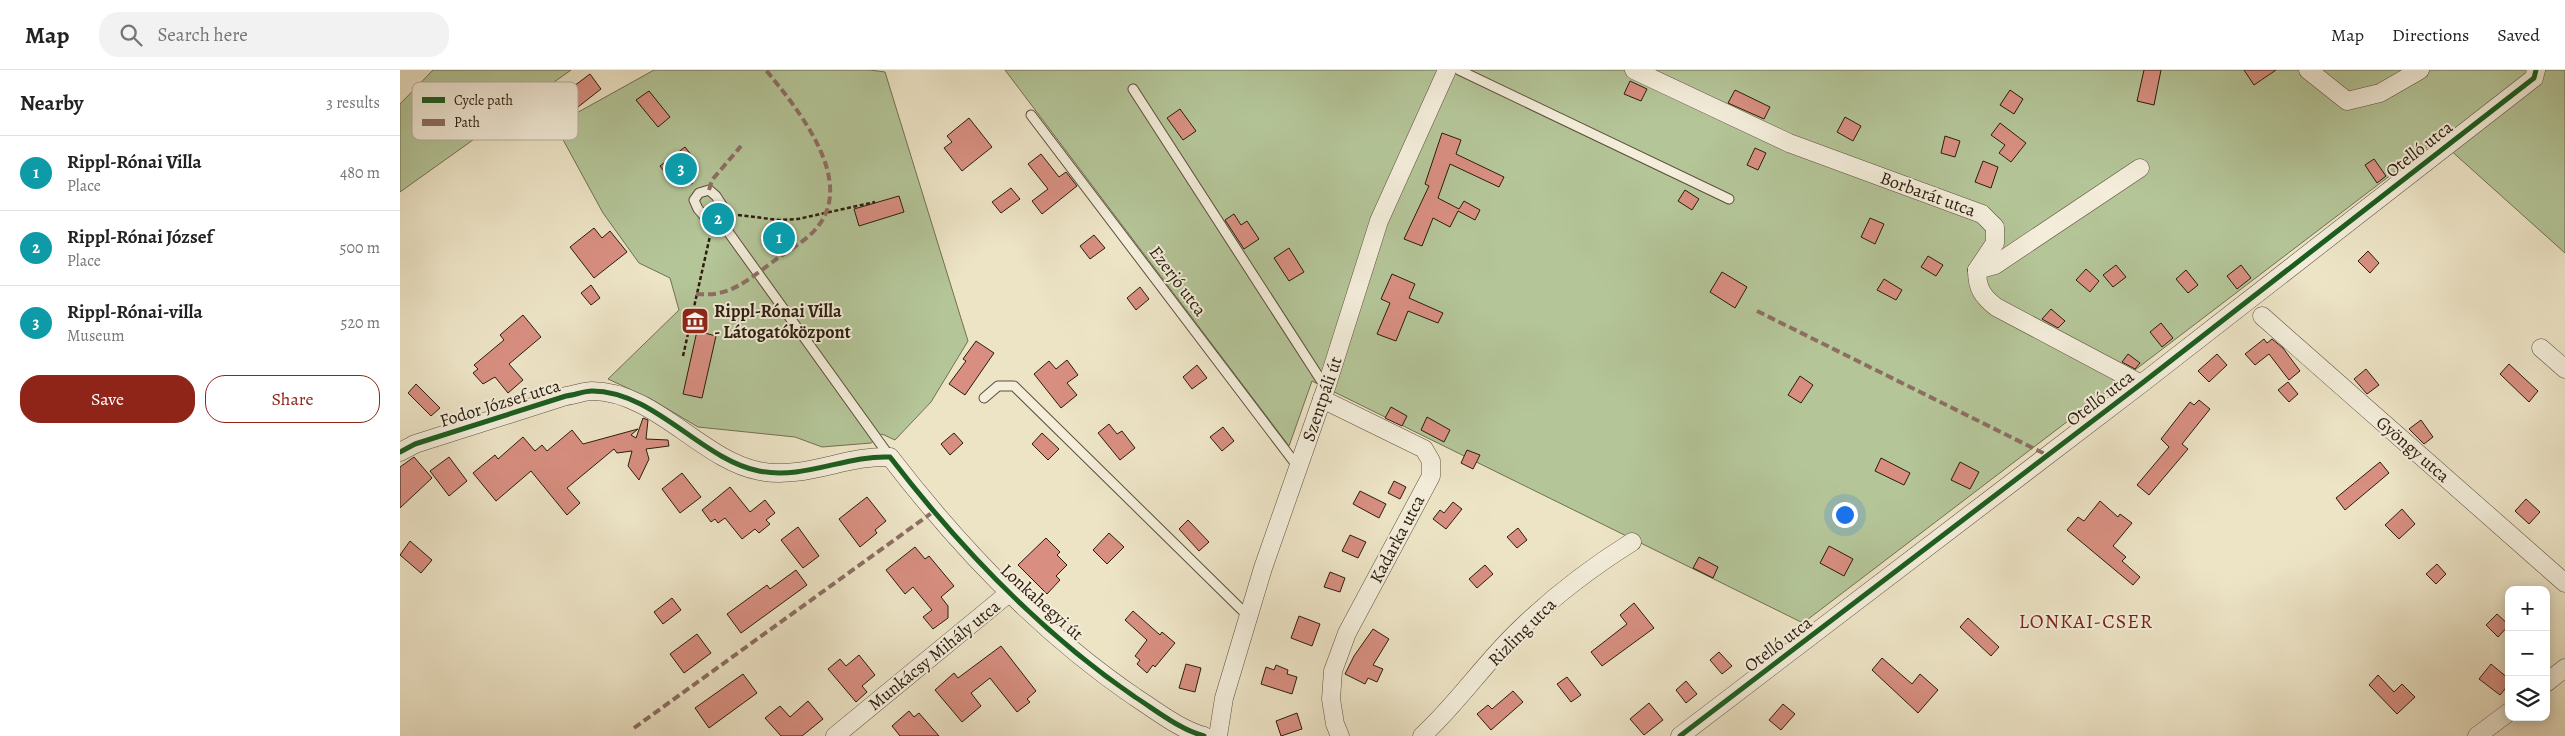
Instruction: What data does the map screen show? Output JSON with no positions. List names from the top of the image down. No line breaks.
{"streets":{"street":["Otelló utca","Borbarát utca","Szentpáli út","Fodor József utca","Gyöngy utca","Kadarka utca","Lonkahegyi út","Rizling utca","Munkácsy Mihály utca"],"lane":["Ezerjó utca"]},"crossings":[["Ezerjó utca","Szentpáli út"],["Szentpáli út","Kadarka utca"],["Fodor József utca","Lonkahegyi út"],["Lonkahegyi út","Munkácsy Mihály utca"]],"districts":["LONKAI-CSER"],"places":{"museum":["Rippl-Rónai Villa - Látogatóközpont"]},"legend":["Cycle path","Path"],"page":{"header":"Map","search":"Search here","nav":["Map","Directions","Saved"],"heading":["Nearby","3 results"],"list":[{"mark":"1","name":"Rippl-Rónai Villa","note":"Place","value":"480 m"},{"mark":"2","name":"Rippl-Rónai József","note":"Place","value":"500 m"},{"mark":"3","name":"Rippl-Rónai-villa","note":"Museum","value":"520 m"}],"pins":["3","2","1"],"buttons":["Save","Share"],"map_buttons":["+","−"]}}
